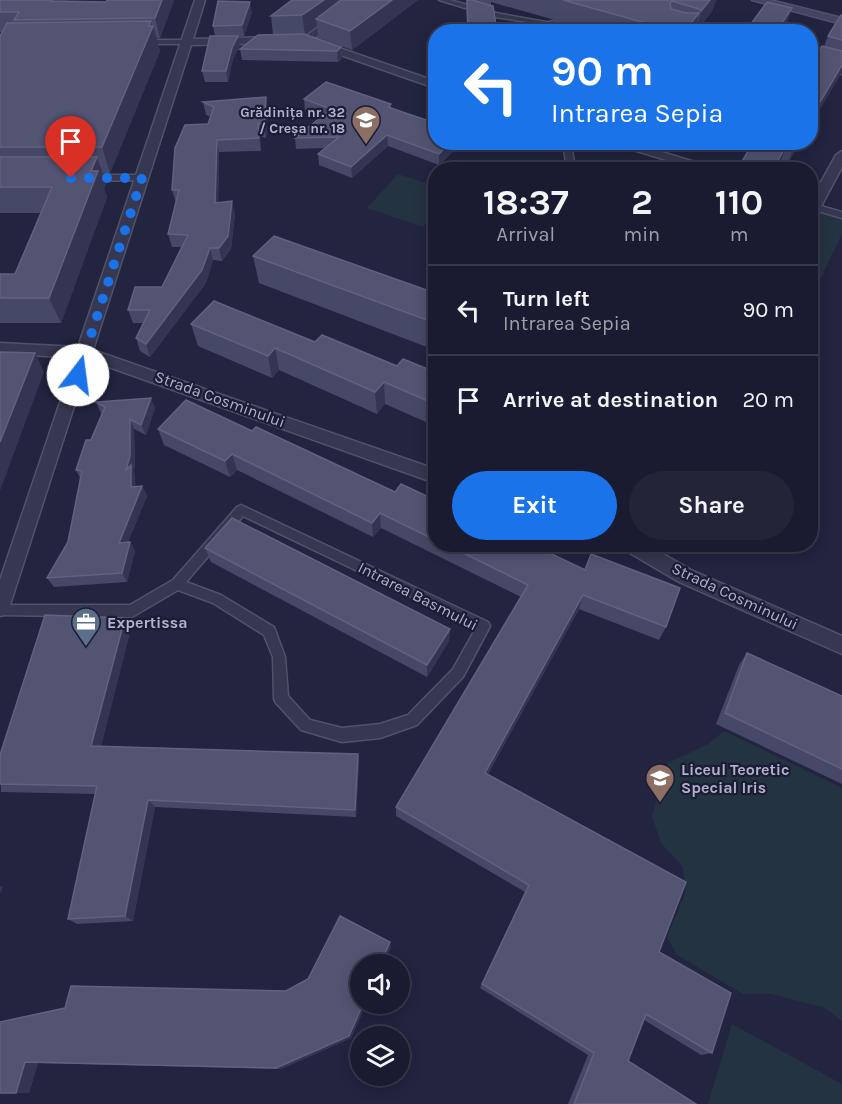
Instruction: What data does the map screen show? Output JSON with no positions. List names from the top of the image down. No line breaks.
{"streets":{"street":["Strada Cosminului"],"lane":["Intrarea Basmului"]},"places":{"school or university":["Grădinița nr. 32 / Creșa nr. 18","Liceul Teoretic Special Iris"],"office":["Expertissa"]},"page":{"turn":["90 m","Intrarea Sepia"],"eta":["18:37","Arrival","2","min","110","m"],"list":[{"name":"Turn left","note":"Intrarea Sepia","value":"90 m"},{"name":"Arrive at destination","value":"20 m"}],"buttons":["Exit","Share"]}}
